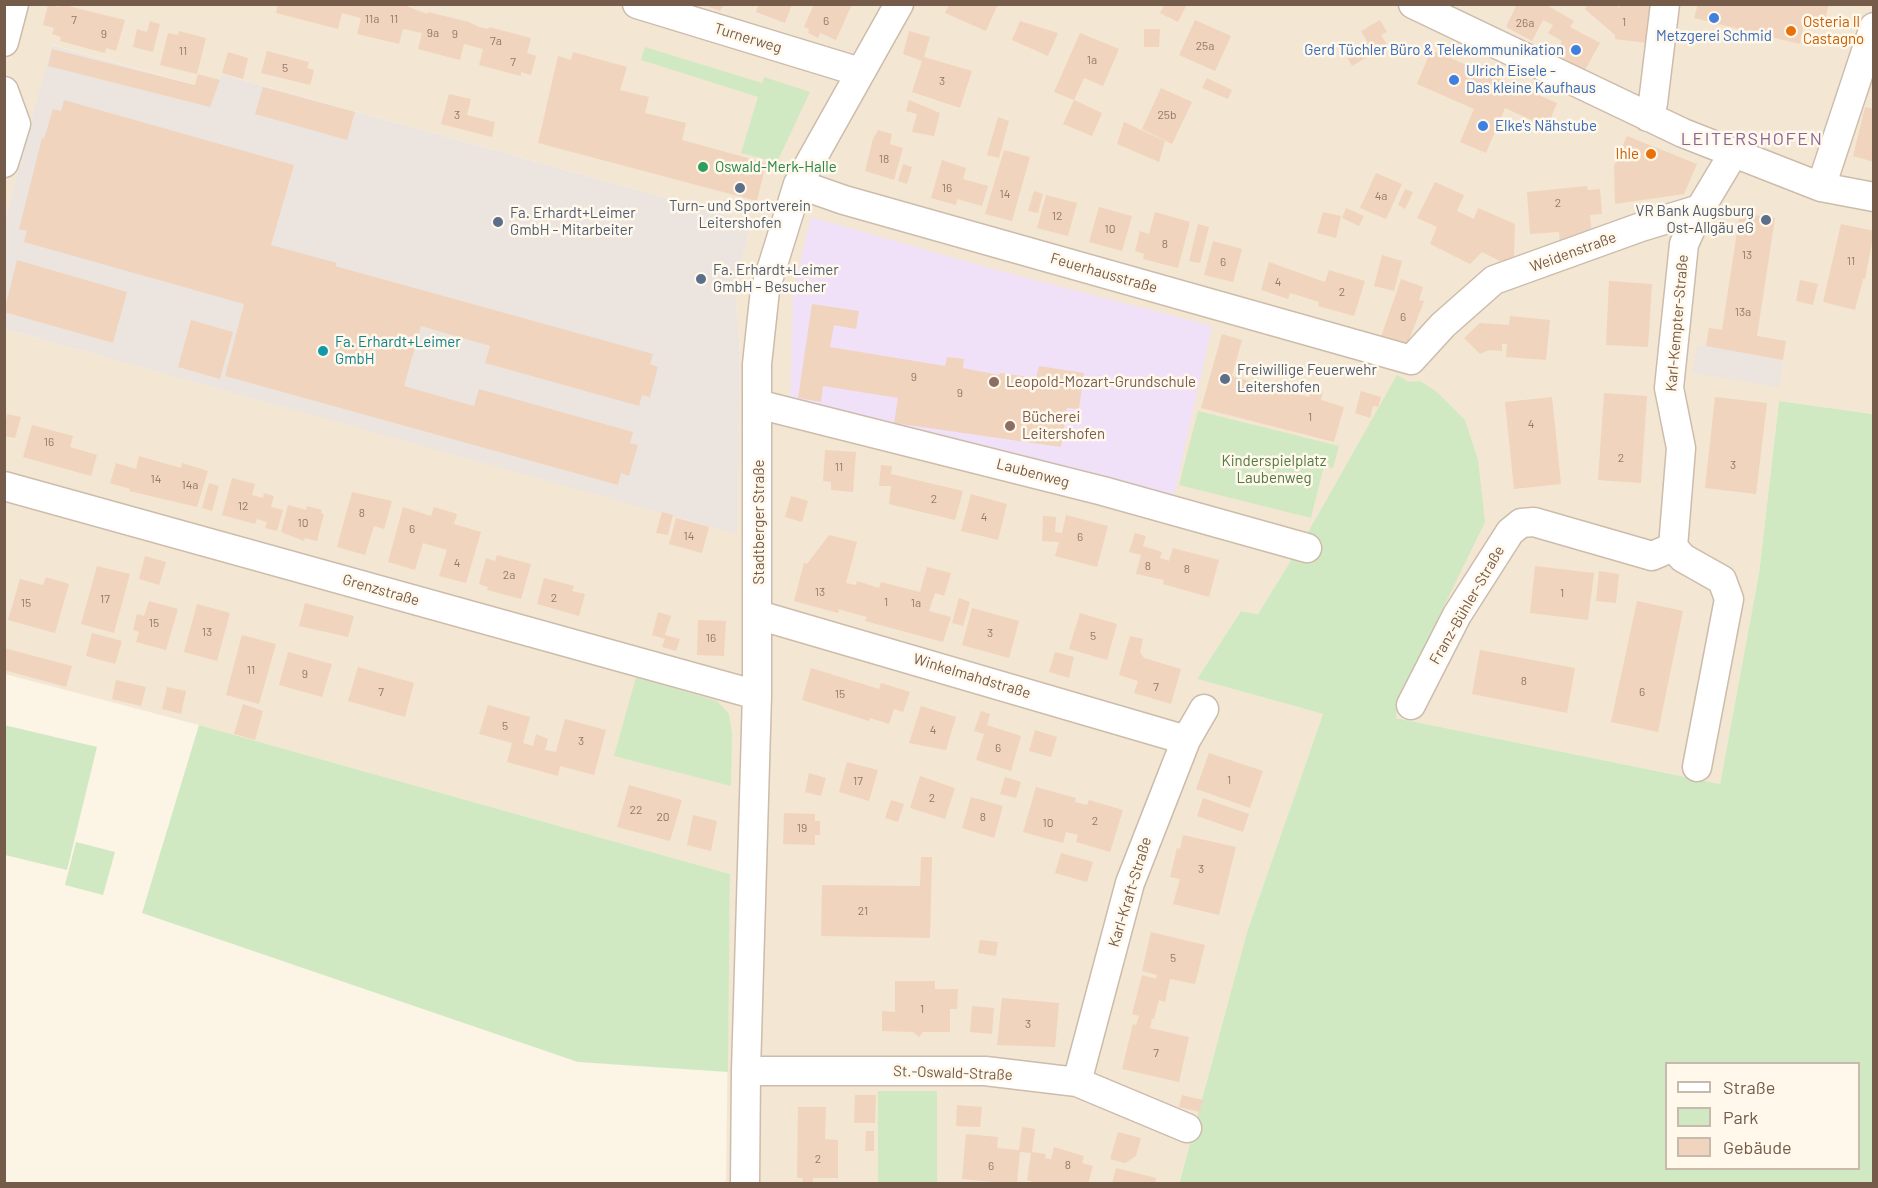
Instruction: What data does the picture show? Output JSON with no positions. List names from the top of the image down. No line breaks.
{"streets":{"street":["Turnerweg","Weidenstraße","Feuerhausstraße","Karl-Kempter-Straße","Laubenweg","Stadtberger Straße","Grenzstraße","Franz-Bühler-Straße","Winkelmahdstraße","Karl-Kraft-Straße","St.-Oswald-Straße"]},"crossings":[["Turnerweg","Stadtberger Straße"],["Weidenstraße","Feuerhausstraße"],["Weidenstraße","Karl-Kempter-Straße"],["Feuerhausstraße","Stadtberger Straße"],["Karl-Kempter-Straße","Franz-Bühler-Straße"],["Laubenweg","Stadtberger Straße"],["Stadtberger Straße","Grenzstraße"],["Stadtberger Straße","Winkelmahdstraße"],["Stadtberger Straße","St.-Oswald-Straße"],["Winkelmahdstraße","Karl-Kraft-Straße"],["Karl-Kraft-Straße","St.-Oswald-Straße"]],"districts":["LEITERSHOFEN"],"parks":["Kinderspielplatz Laubenweg"],"places":["Metzgerei Schmid","Osteria Il Castagno","Gerd Tüchler Büro & Telekommunikation","Ulrich Eisele - Das kleine Kaufhaus","Elke's Nähstube","Ihle","Oswald-Merk-Halle","Turn- und Sportverein Leitershofen","VR Bank Augsburg Ost-Allgäu eG","Fa. Erhardt+Leimer GmbH - Mitarbeiter","Fa. Erhardt+Leimer GmbH - Besucher","Fa. Erhardt+Leimer GmbH","Freiwillige Feuerwehr Leitershofen","Leopold-Mozart-Grundschule","Bücherei Leitershofen"],"house_numbers":["11a","11","7","6","1","26a","9a","9","9","7a","25a","11","1a","7","5","3","3","25b","18","16","14","4a","2","12","10","8","13","11","6","4","2","13a","6","9","9","1","4","16","2","3","11","14","14a","2","12","8","4","10","6","14","6","4","8","8","2a","13","1","2","17","1","15","1a","15","13","3","5","16","11","9","8","7","7","6","15","5","4","3","6","1","17","2","22","20","8","2","10","19","3","21","5","1","3","7","2","8","6"],"legend":["Straße","Park","Gebäude"]}
